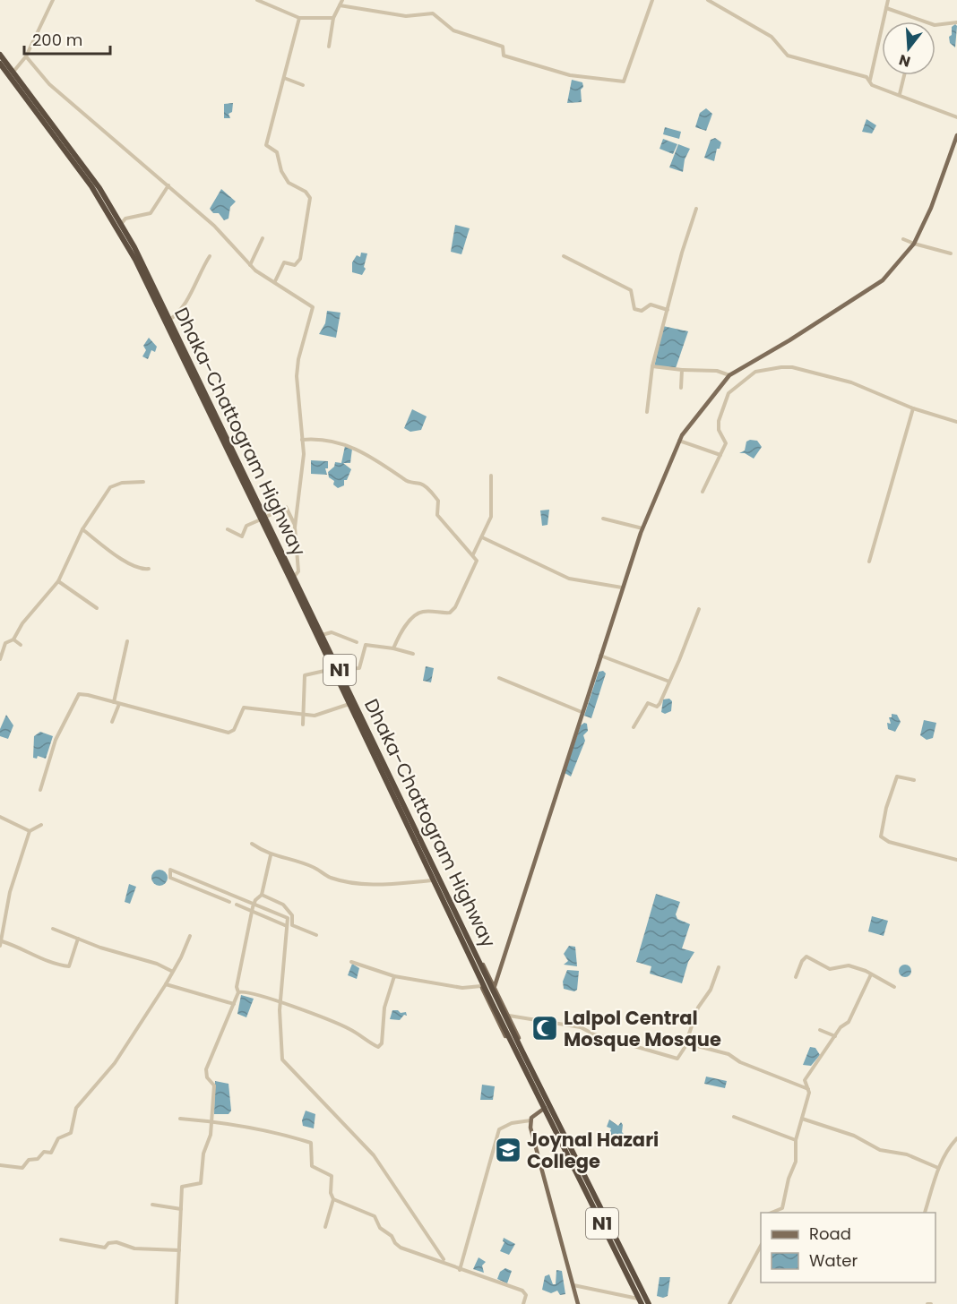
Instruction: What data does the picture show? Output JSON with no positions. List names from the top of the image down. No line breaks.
{"streets":{"highway":["Dhaka-Chattogram Highway","N1"]},"places":{"mosque":["Lalpol Central Mosque Mosque"],"school or university":["Joynal Hazari College"]},"legend":["Road","Water"],"scale_bar":"200 m","north":"bottom"}
